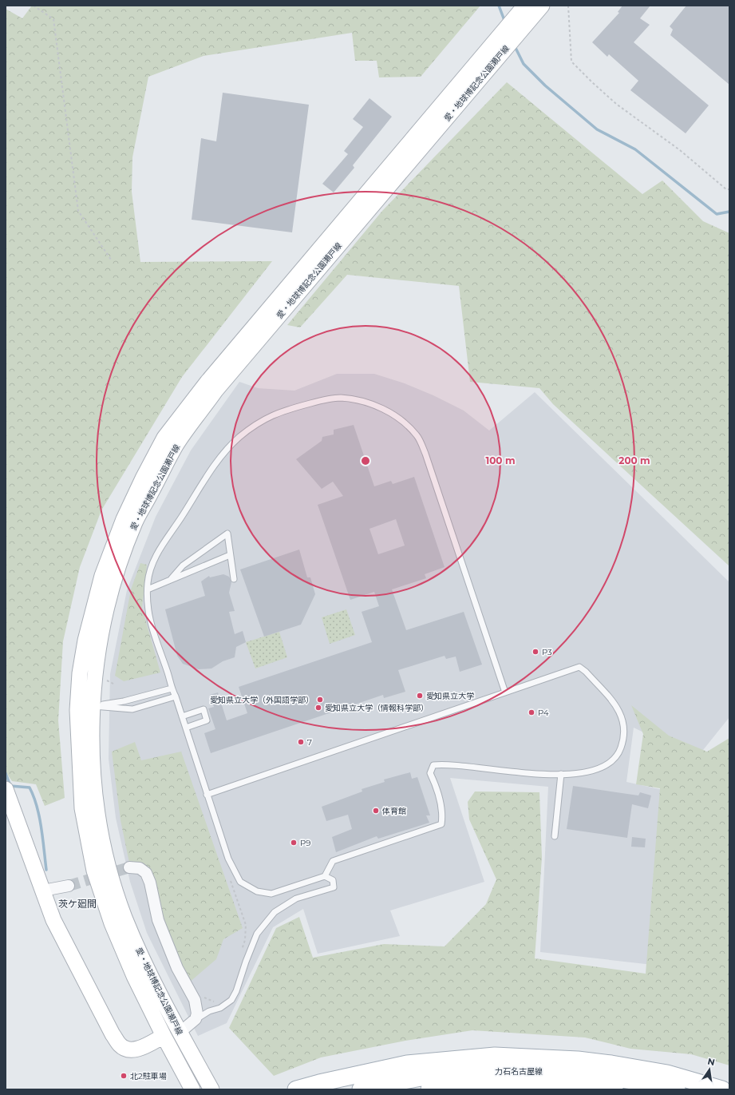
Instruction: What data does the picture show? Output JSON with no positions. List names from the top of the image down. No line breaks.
{"streets":{"main road":["愛・地球博記念公園瀬戸線","力石名古屋線"]},"districts":["茨ケ廻間"],"places":["P3","愛知県立大学","愛知県立大学（外国語学部）","愛知県立大学（情報科学部）","P4","7","体育館","P9","北2駐車場"],"north":"top","rings":["100 m","200 m"]}
